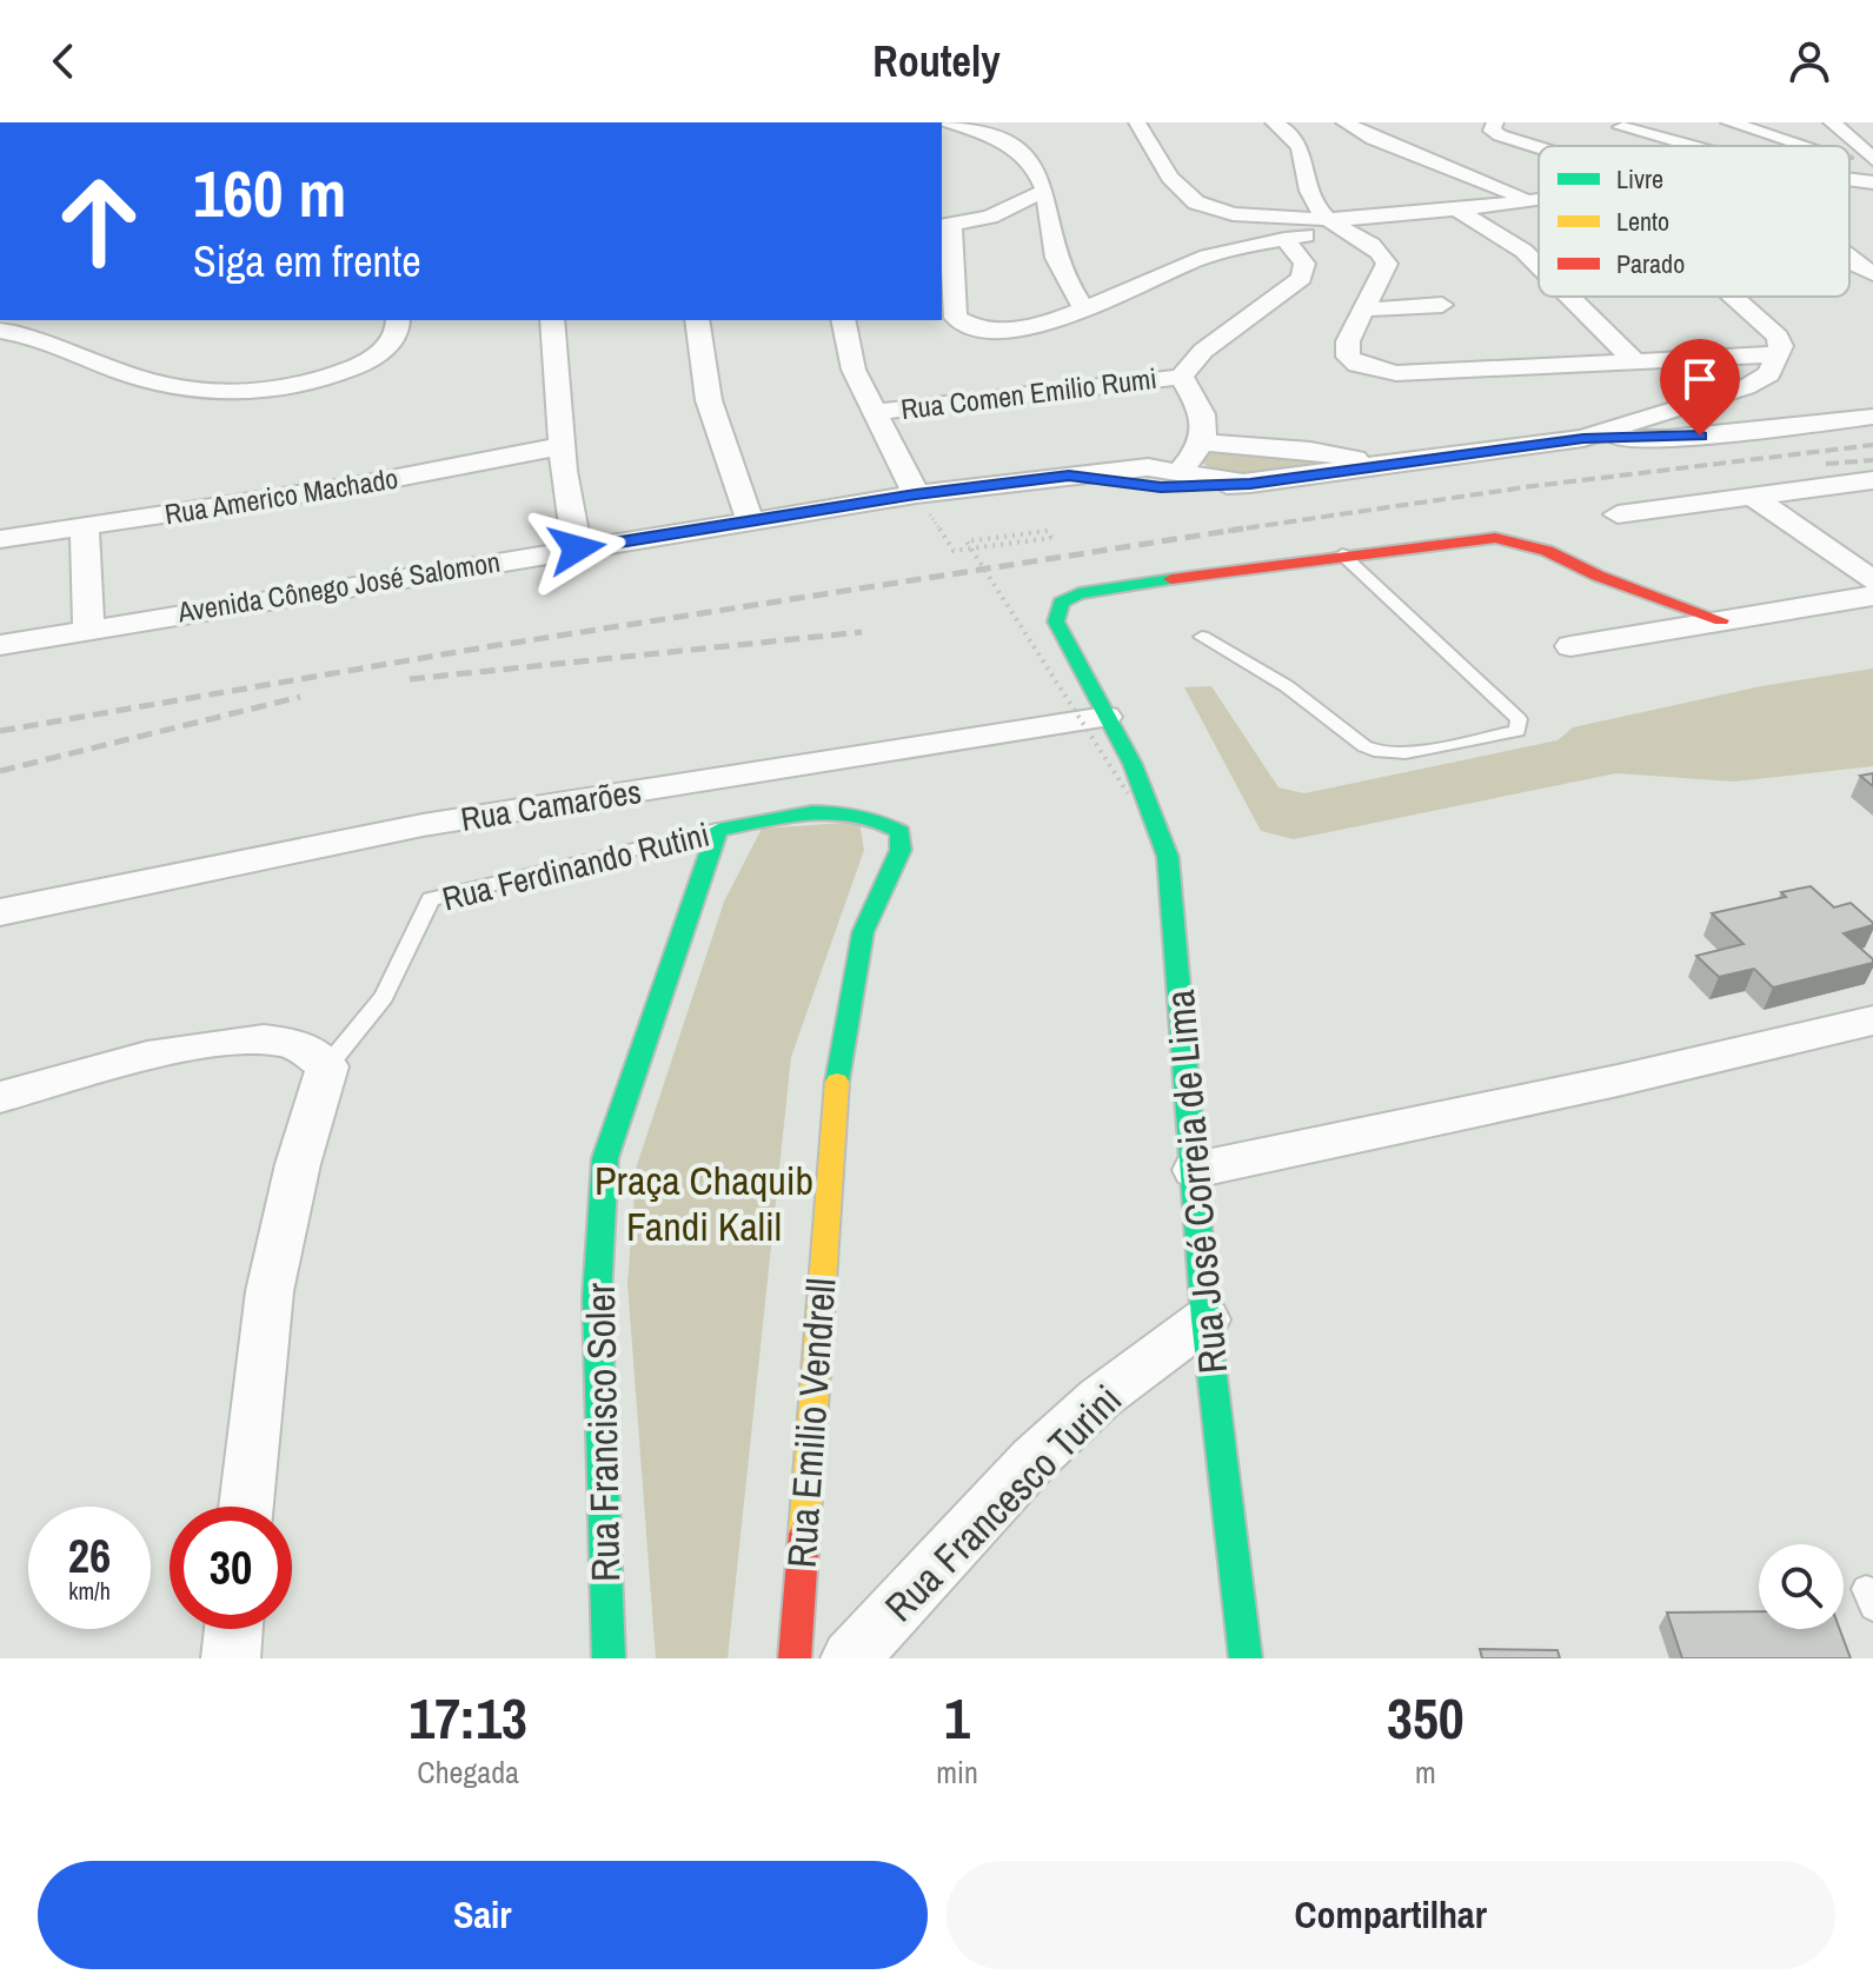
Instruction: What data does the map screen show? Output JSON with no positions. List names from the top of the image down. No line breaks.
{"streets":{"street":["Rua Comen Emilio Rumi","Rua Americo Machado","Avenida Cônego José Salomon","Rua Camarões","Rua Ferdinando Rutini","Rua José Correia de Lima","Rua Emilio Vendrell","Rua Francisco Soler","Rua Francesco Turini"]},"crossings":[["Rua Camarões","Rua José Correia de Lima"],["Rua Ferdinando Rutini","Rua Emilio Vendrell"],["Rua Ferdinando Rutini","Rua Francisco Soler"],["Rua José Correia de Lima","Rua Francesco Turini"]],"parks":["Praça Chaquib Fandi Kalil"],"legend":["Livre","Lento","Parado"],"page":{"header":"Routely","turn":["160 m","Siga em frente"],"speed":"26 km/h","limit":"30","eta":["17:13","Chegada","1","min","350","m"],"buttons":["Sair","Compartilhar"]}}
